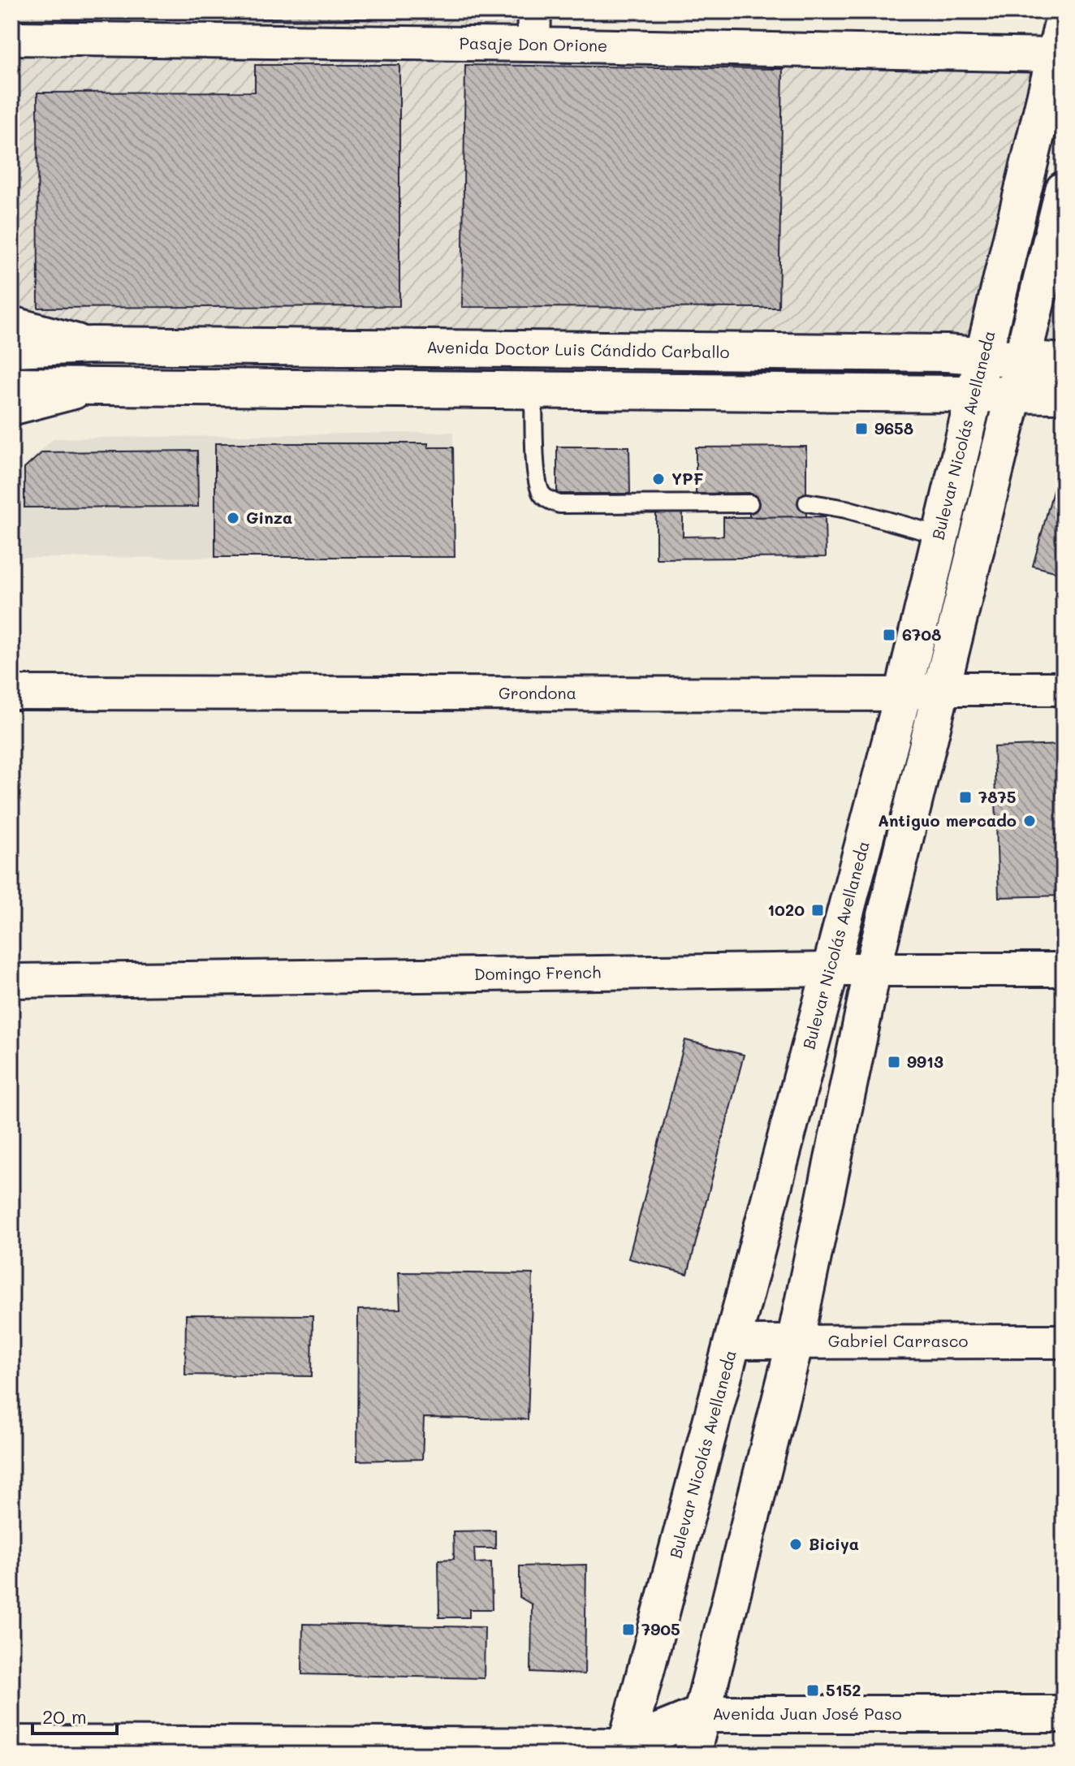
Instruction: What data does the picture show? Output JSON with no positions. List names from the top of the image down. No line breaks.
{"streets":{"main road":["Avenida Doctor Luis Cándido Carballo","Bulevar Nicolás Avellaneda","Avenida Juan José Paso"],"street":["Pasaje Don Orione","Grondona","Domingo French","Gabriel Carrasco"]},"crossings":[["Pasaje Don Orione","Bulevar Nicolás Avellaneda"],["Avenida Doctor Luis Cándido Carballo","Bulevar Nicolás Avellaneda"],["Bulevar Nicolás Avellaneda","Grondona"],["Bulevar Nicolás Avellaneda","Domingo French"],["Bulevar Nicolás Avellaneda","Gabriel Carrasco"],["Bulevar Nicolás Avellaneda","Avenida Juan José Paso"]],"places":{"transit":["9658","6708","7875","1020","9913","7905","5152"],"other":["YPF","Ginza","Antiguo mercado","Biciya"]},"scale_bar":"20 m"}
